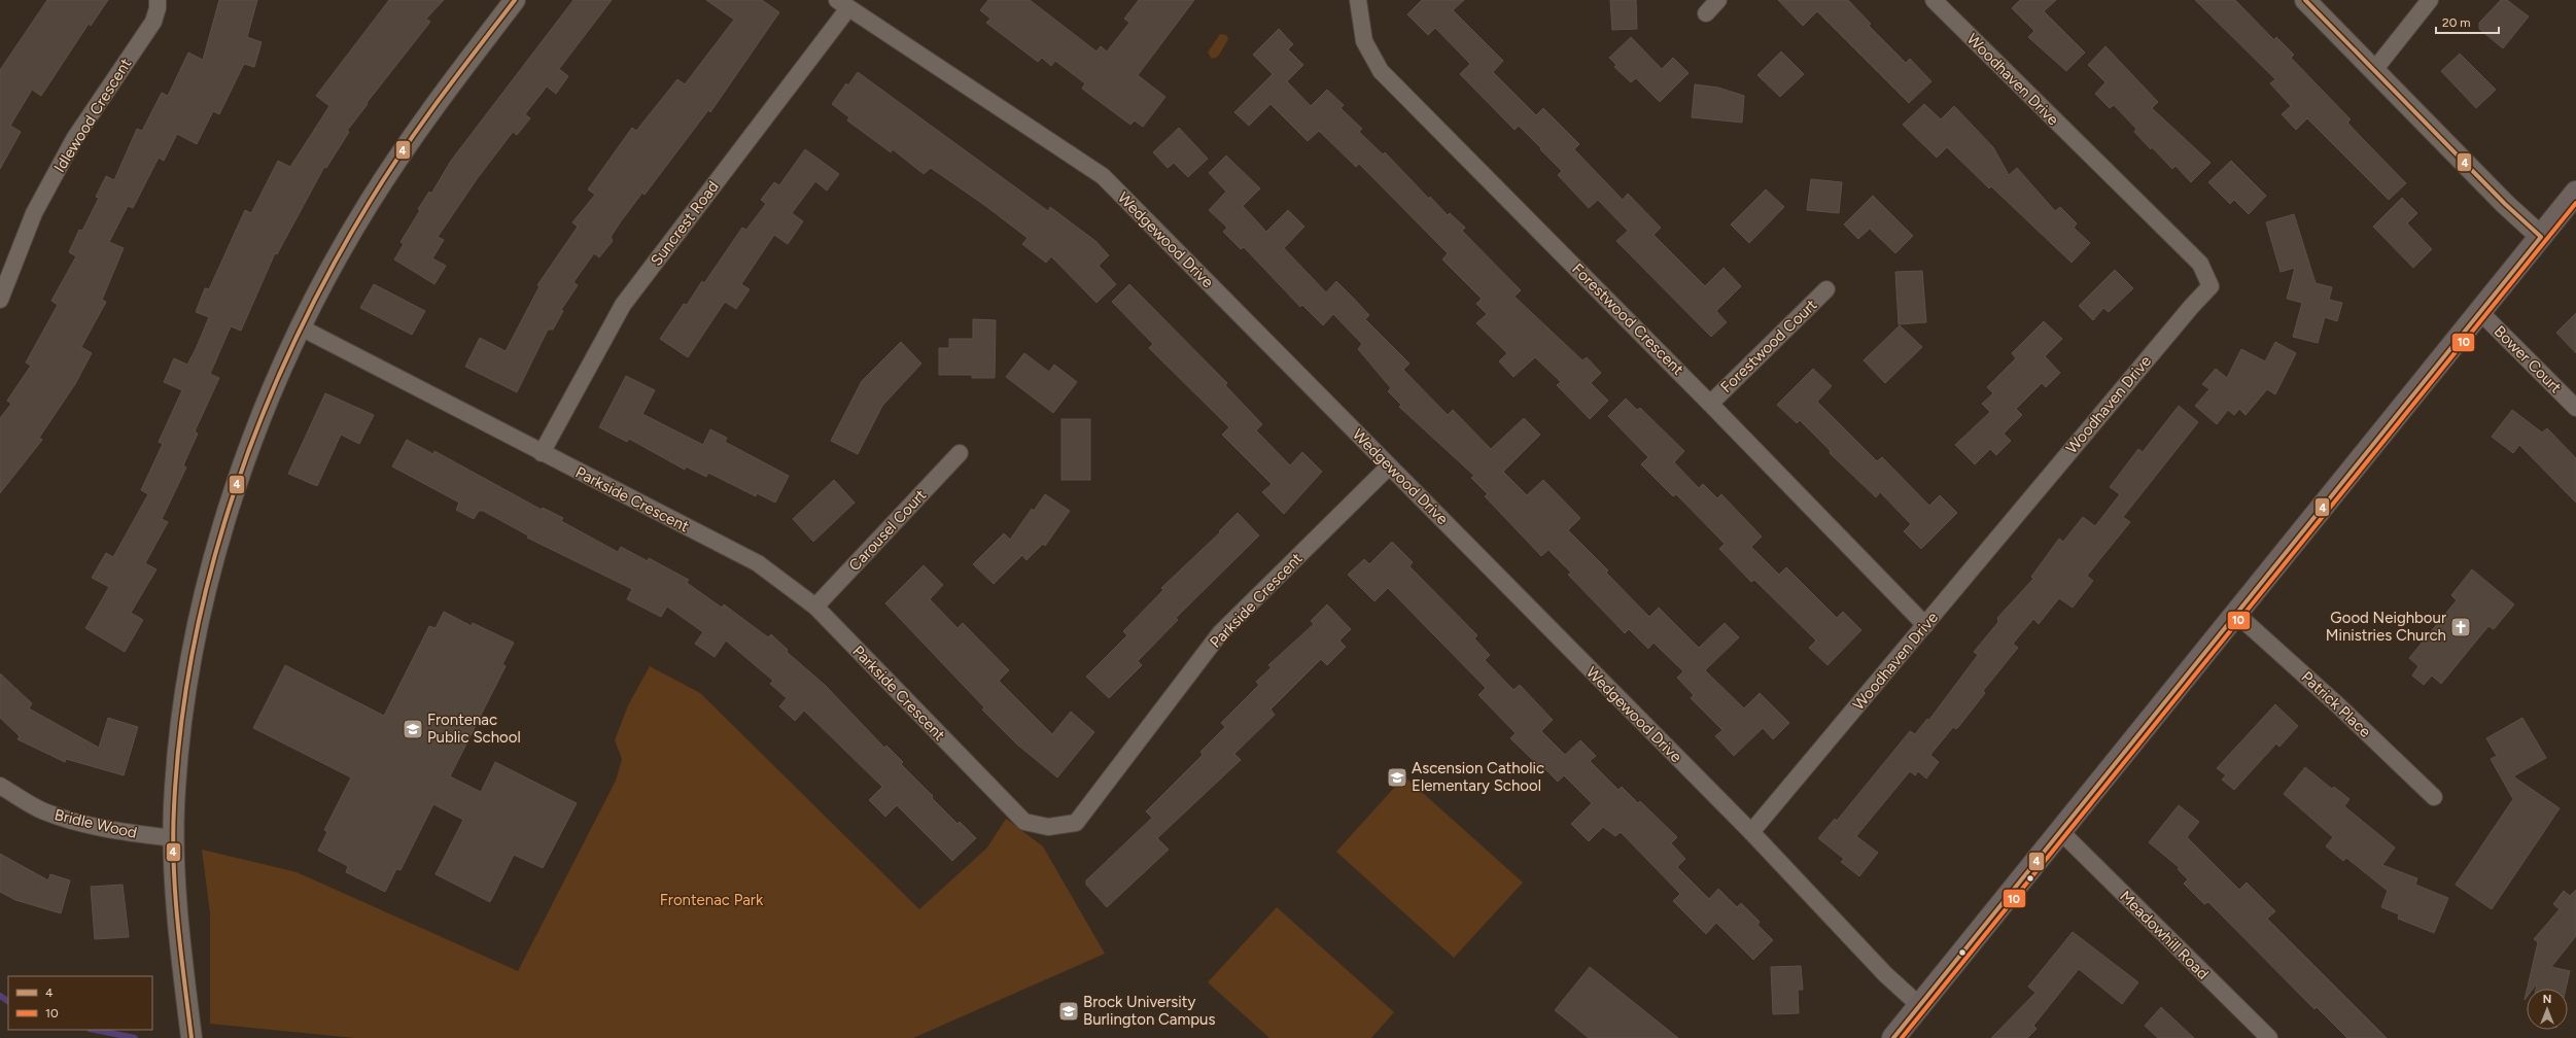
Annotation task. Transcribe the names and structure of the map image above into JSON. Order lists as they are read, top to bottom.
{
  "streets": {
    "street": [
      "Woodhaven Drive",
      "Idlewood Crescent",
      "Suncrest Road",
      "Wedgewood Drive",
      "Forestwood Crescent",
      "Forestwood Court",
      "Bower Court",
      "Parkside Crescent",
      "Carousel Court",
      "Patrick Place",
      "Bridle Wood",
      "Meadowhill Road"
    ]
  },
  "crossings": [
    ["Woodhaven Drive", "Wedgewood Drive"],
    ["Woodhaven Drive", "Forestwood Crescent"],
    ["Suncrest Road", "Wedgewood Drive"],
    ["Suncrest Road", "Parkside Crescent"],
    ["Wedgewood Drive", "Parkside Crescent"],
    ["Forestwood Crescent", "Forestwood Court"],
    ["Parkside Crescent", "Carousel Court"]
  ],
  "parks": ["Frontenac Park"],
  "places": {
    "church": ["Good Neighbour Ministries Church"],
    "school or university": ["Frontenac Public School", "Ascension Catholic Elementary School", "Brock University Burlington Campus"]
  },
  "lines": ["transit line 4", "transit line 10"],
  "legend": ["4", "10"],
  "scale_bar": "20 m",
  "north": "top"
}
